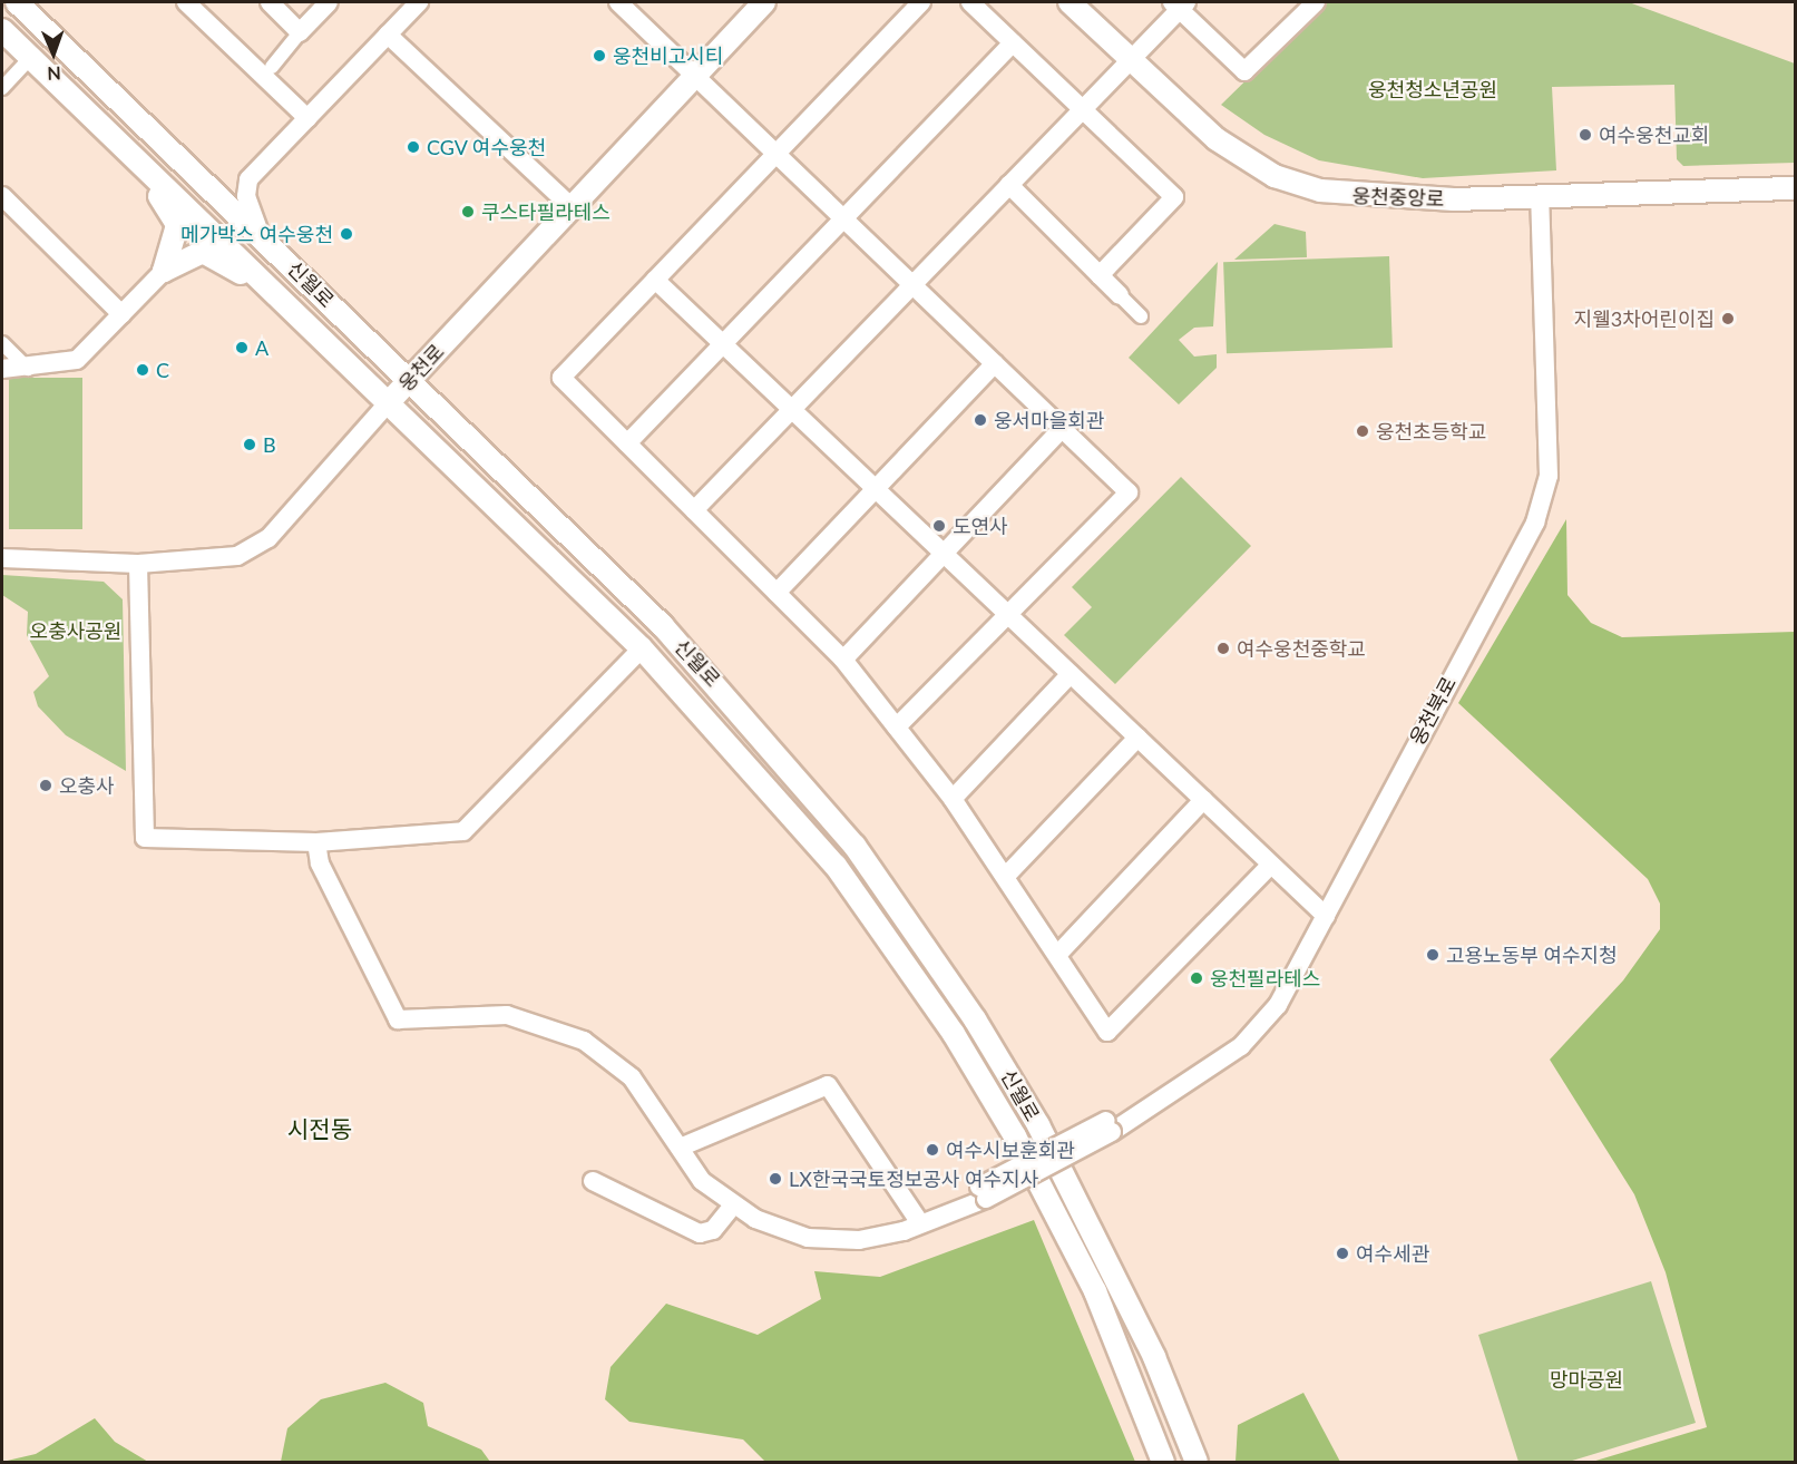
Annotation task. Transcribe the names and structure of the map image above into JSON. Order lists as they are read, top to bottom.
{
  "streets": {
    "street": [
      "웅천중앙로",
      "신월로",
      "웅천로",
      "웅천북로"
    ]
  },
  "crossings": [
    ["웅천중앙로", "웅천북로"],
    ["신월로", "웅천로"]
  ],
  "districts": ["시전동"],
  "parks": ["웅천청소년공원", "오충사공원", "망마공원"],
  "places": [
    "웅천비고시티",
    "여수웅천교회",
    "CGV 여수웅천",
    "쿠스타필라테스",
    "메가박스 여수웅천",
    "지웰3차어린이집",
    "A",
    "C",
    "웅서마을회관",
    "웅천초등학교",
    "B",
    "도연사",
    "여수웅천중학교",
    "오충사",
    "고용노동부 여수지청",
    "웅천필라테스",
    "여수시보훈회관",
    "LX한국국토정보공사 여수지사",
    "여수세관"
  ],
  "north": "bottom"
}
